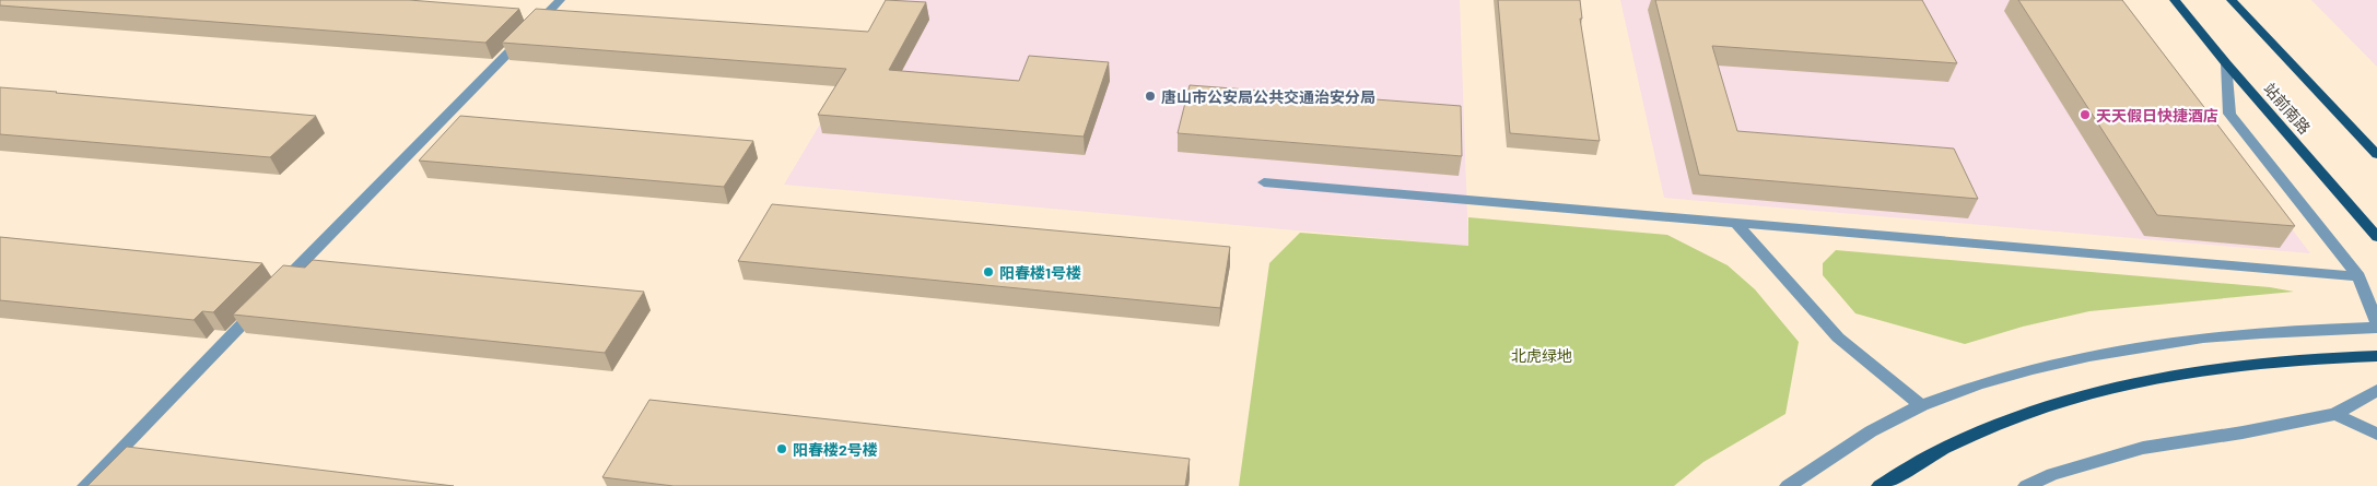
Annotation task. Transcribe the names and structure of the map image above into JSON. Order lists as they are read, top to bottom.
{
  "streets": {
    "main road": ["站前南路"]
  },
  "parks": ["北虎绿地"],
  "places": [
    "唐山市公安局公共交通治安分局",
    "天天假日快捷酒店",
    "阳春楼1号楼",
    "阳春楼2号楼"
  ]
}
